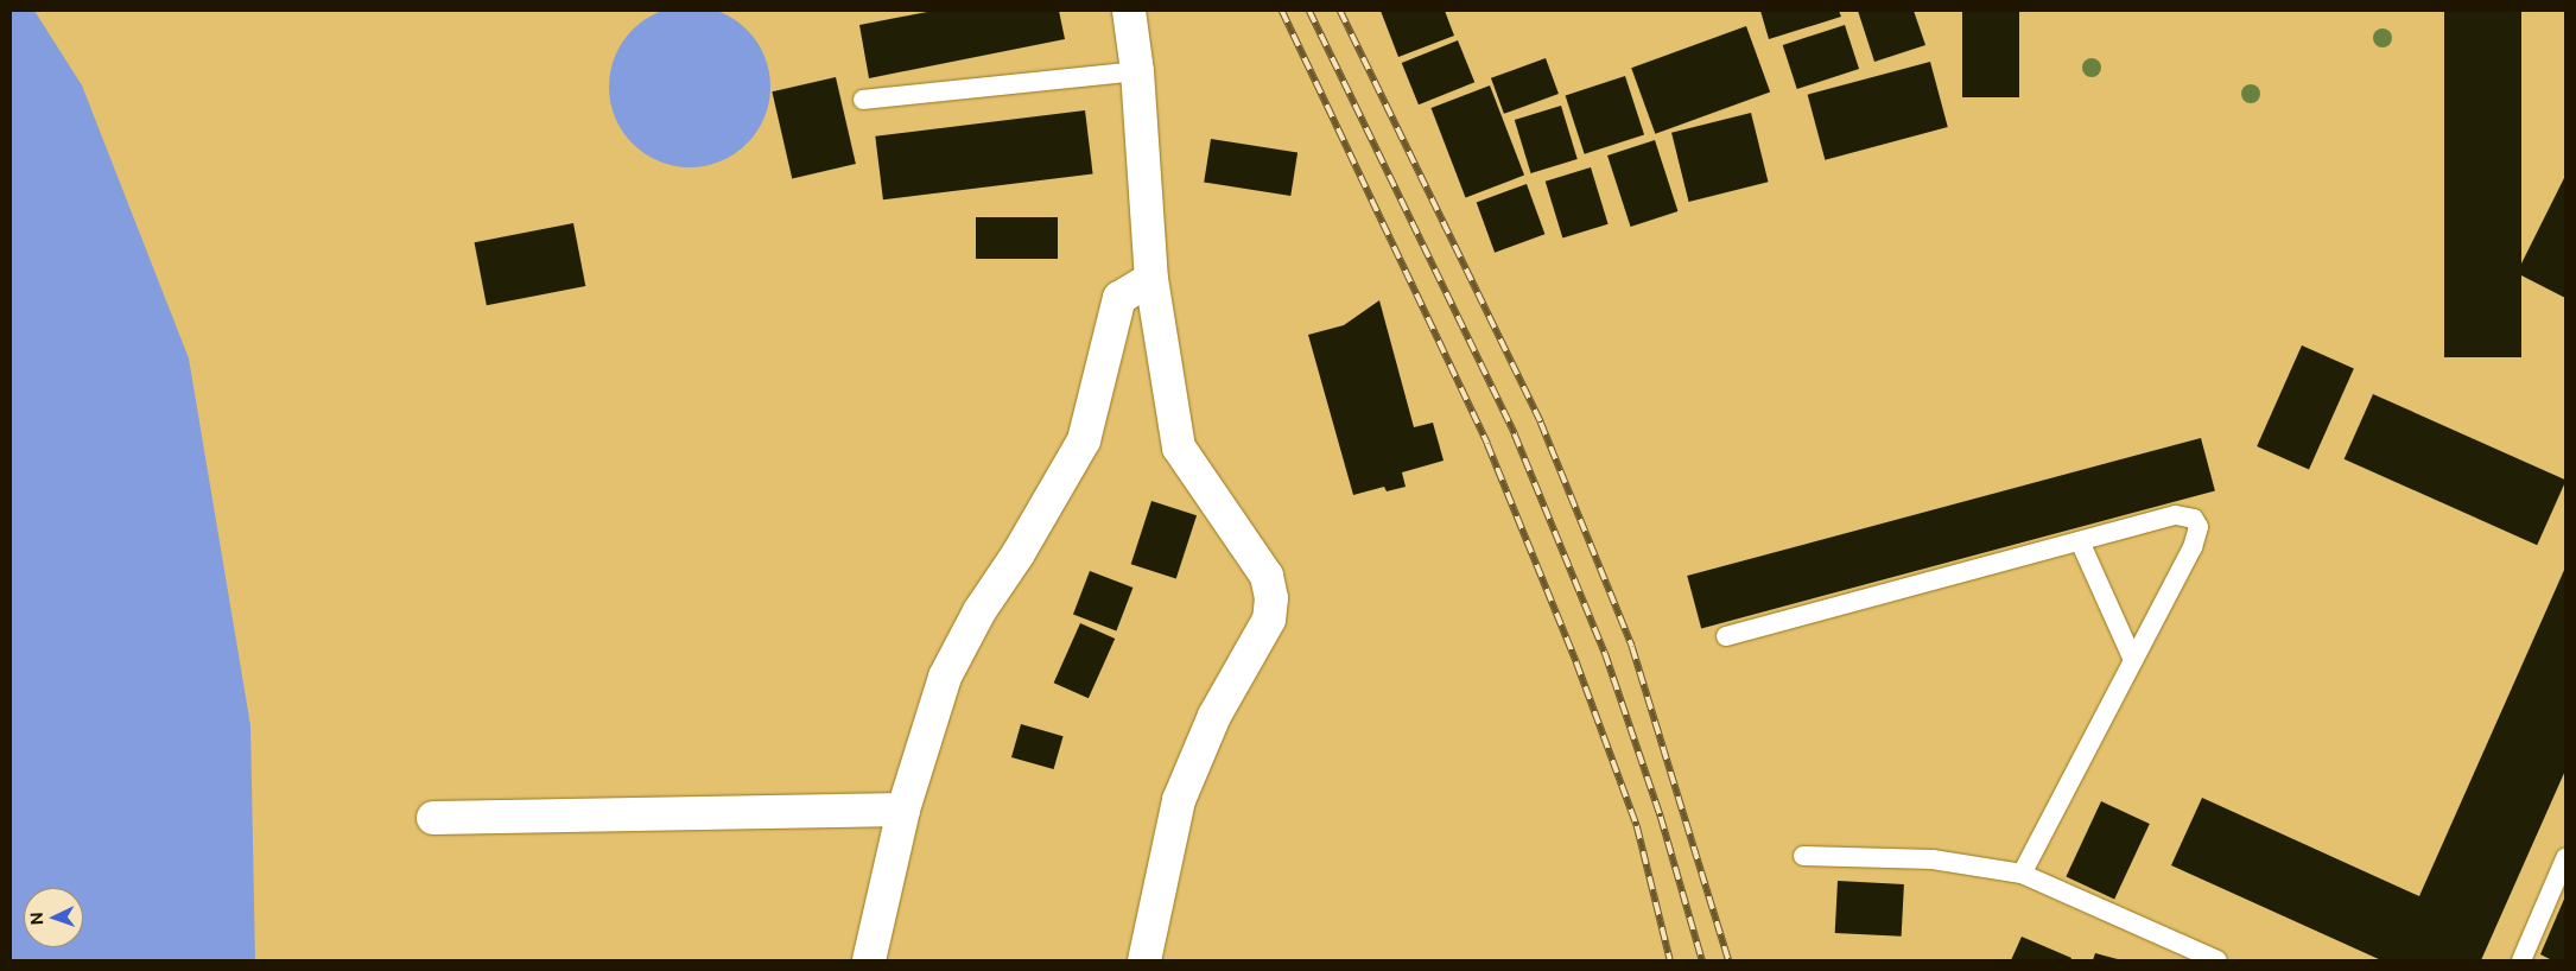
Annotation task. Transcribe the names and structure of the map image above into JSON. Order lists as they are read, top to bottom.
{
  "north": "left"
}
